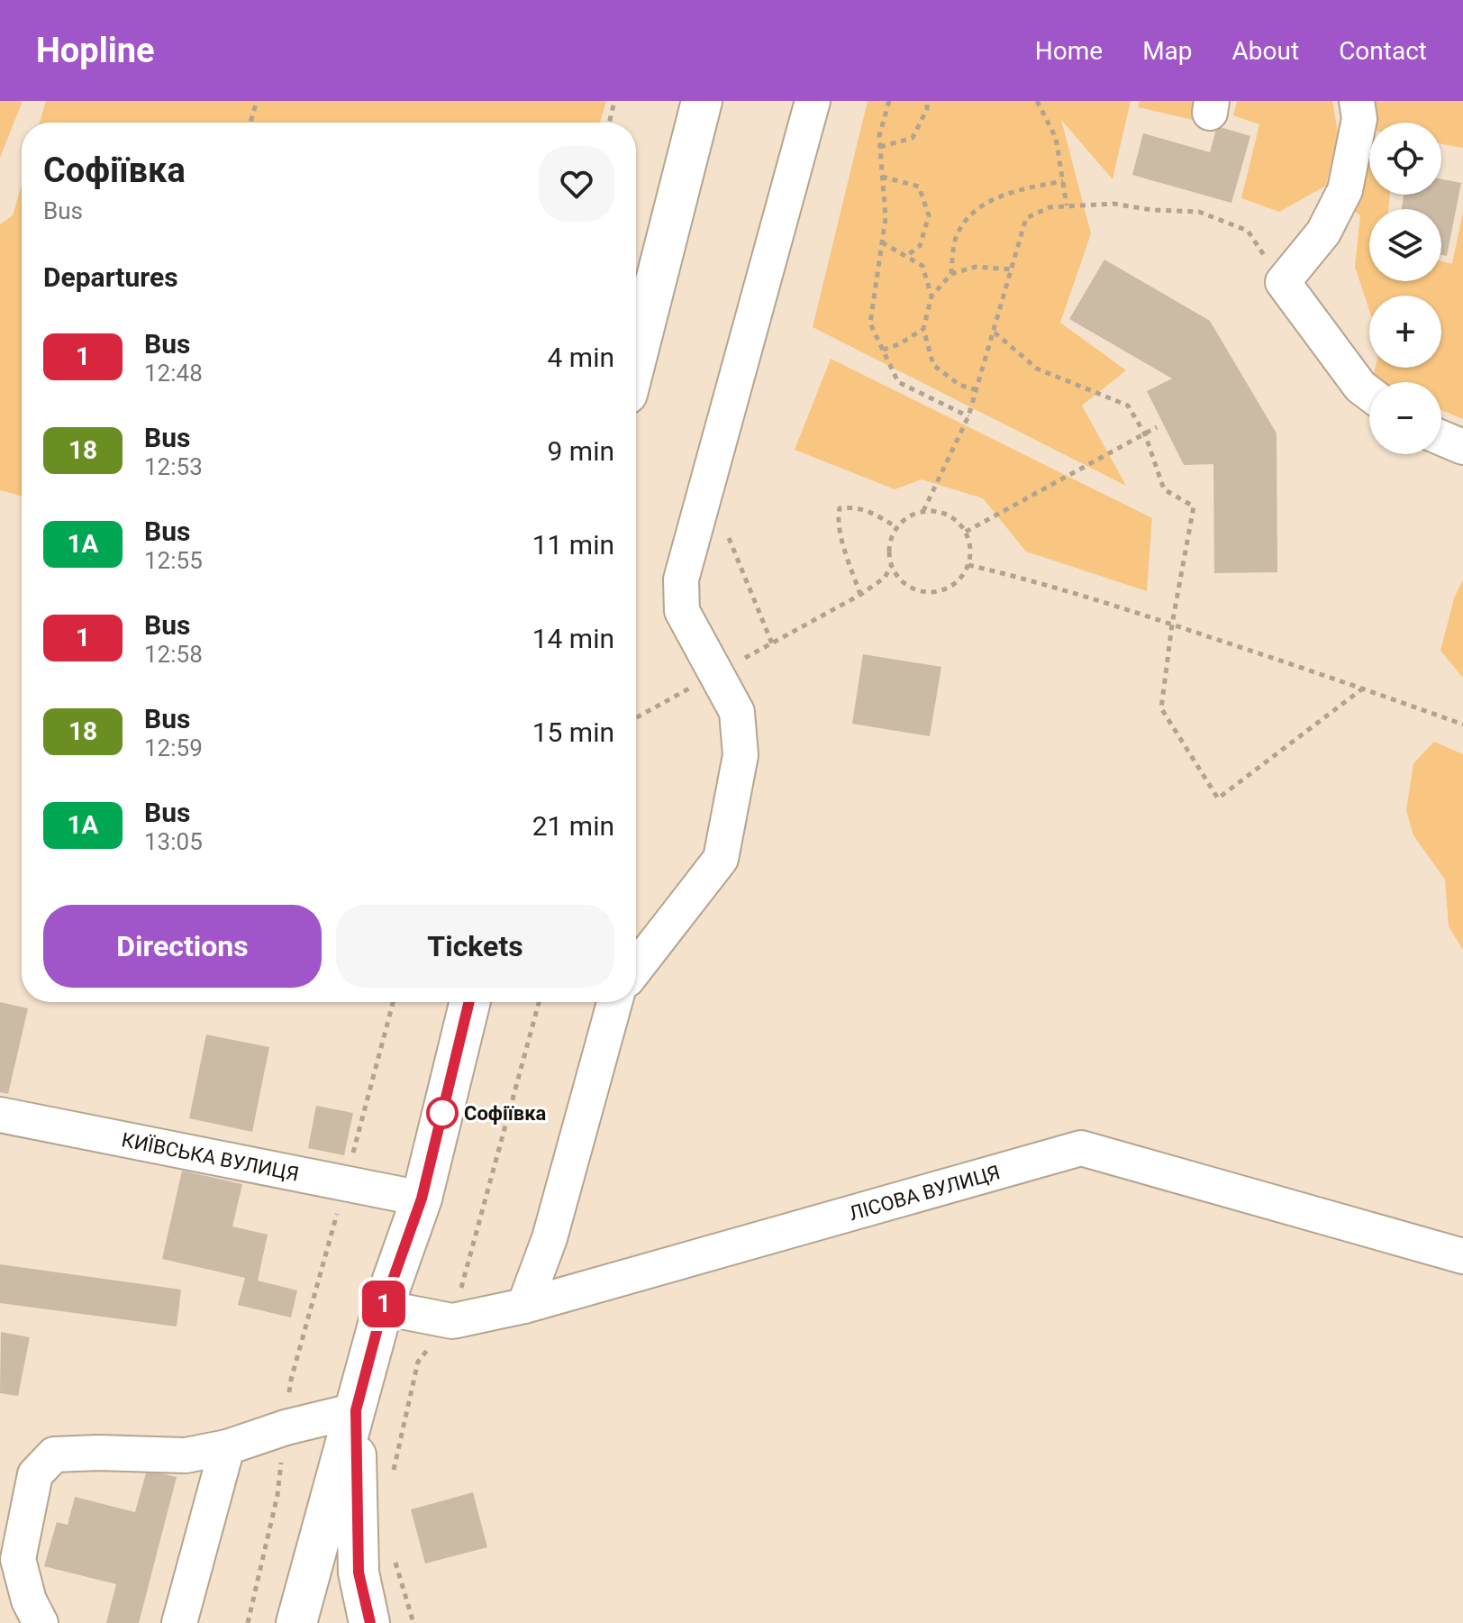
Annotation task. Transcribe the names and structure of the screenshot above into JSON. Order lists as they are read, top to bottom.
{
  "streets": {
    "street": ["КИЇВСЬКА ВУЛИЦЯ", "ЛІСОВА ВУЛИЦЯ"]
  },
  "places": ["Софіївка"],
  "lines": ["bus line 1"],
  "page": {
    "header": "Hopline",
    "nav": [
      "Home",
      "Map",
      "About",
      "Contact"
    ],
    "on_map": "1",
    "map_buttons": ["+", "−"],
    "heading": [
      ["Софіївка", "Bus"],
      "Departures"
    ],
    "list": [
      {
        "mark": "1",
        "name": "Bus",
        "note": "12:48",
        "value": "4 min"
      },
      {
        "mark": "18",
        "name": "Bus",
        "note": "12:53",
        "value": "9 min"
      },
      {
        "mark": "1А",
        "name": "Bus",
        "note": "12:55",
        "value": "11 min"
      },
      {
        "mark": "1",
        "name": "Bus",
        "note": "12:58",
        "value": "14 min"
      },
      {
        "mark": "18",
        "name": "Bus",
        "note": "12:59",
        "value": "15 min"
      },
      {
        "mark": "1А",
        "name": "Bus",
        "note": "13:05",
        "value": "21 min"
      }
    ],
    "buttons": ["Directions", "Tickets"]
  }
}
